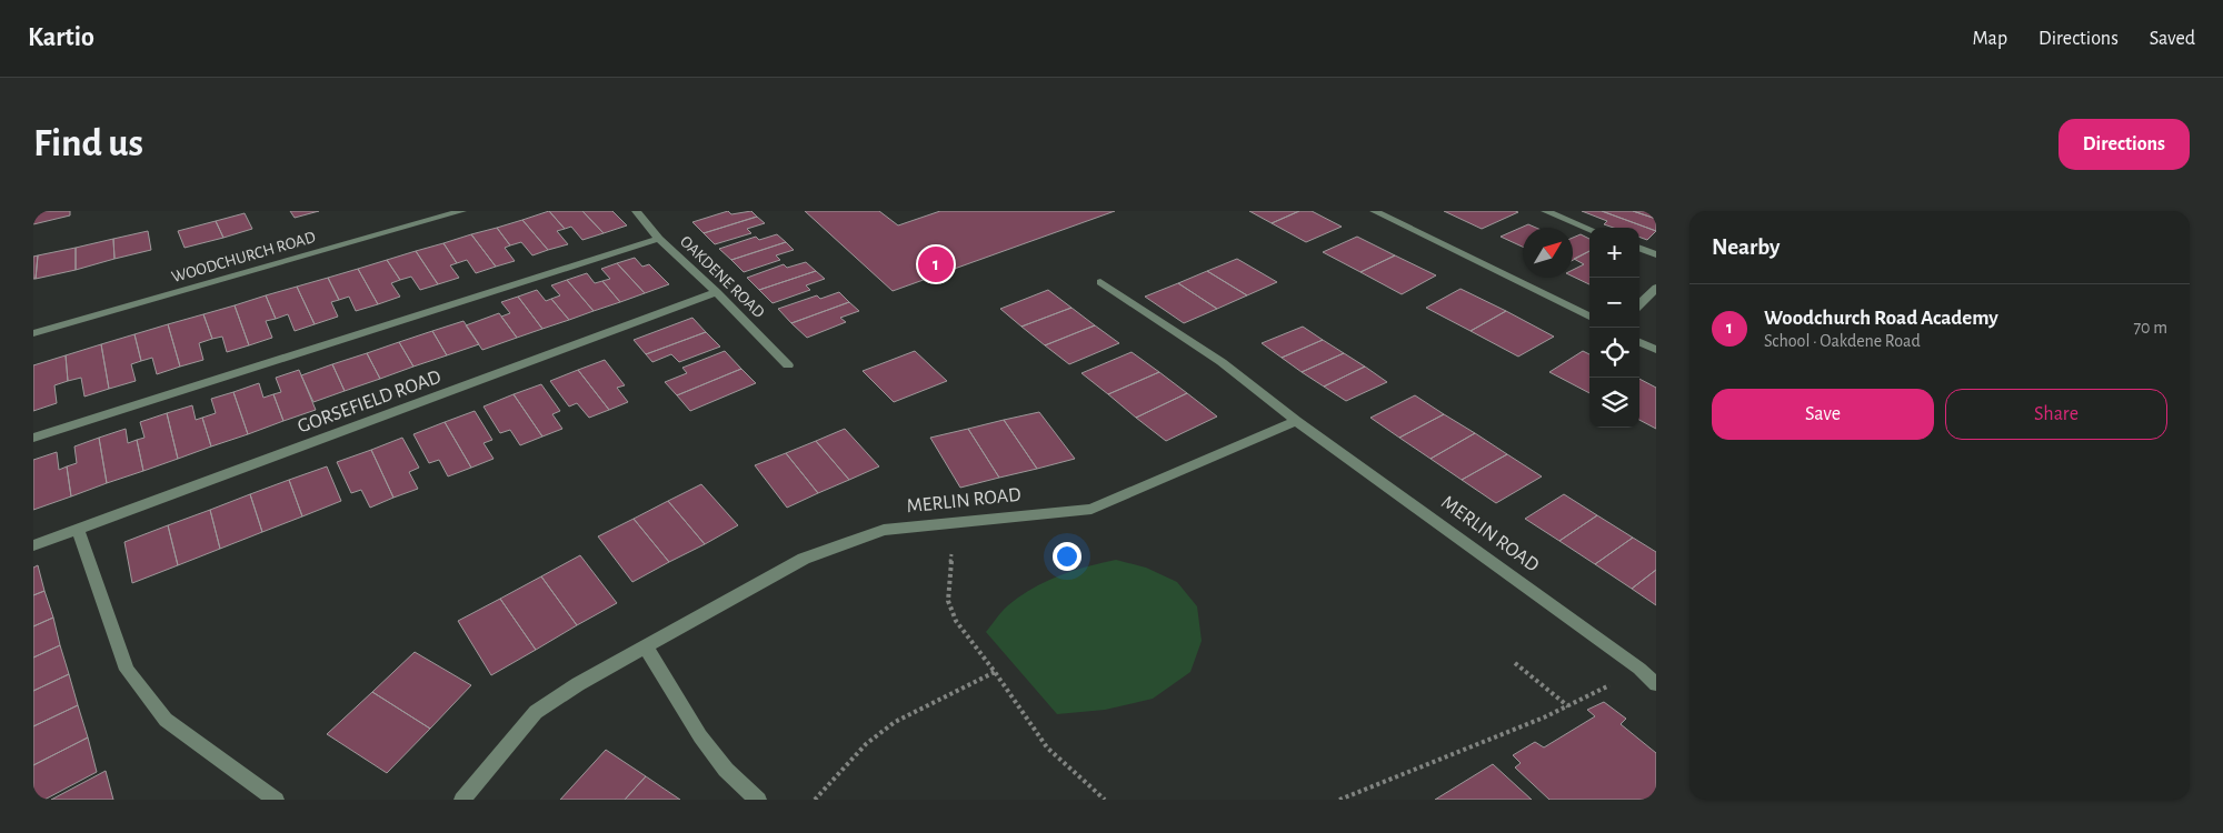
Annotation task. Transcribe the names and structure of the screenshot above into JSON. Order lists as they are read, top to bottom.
{
  "streets": {
    "street": [
      "WOODCHURCH ROAD",
      "OAKDENE ROAD",
      "GORSEFIELD ROAD",
      "MERLIN ROAD"
    ]
  },
  "crossings": [
    ["OAKDENE ROAD", "GORSEFIELD ROAD"]
  ],
  "north": "top right",
  "page": {
    "header": "Kartio",
    "nav": ["Map", "Directions", "Saved"],
    "buttons": [
      "Directions",
      ["Save", "Share"]
    ],
    "title": "Find us",
    "heading": "Nearby",
    "map_buttons": ["+", "−"],
    "pins": "1",
    "list": [
      {
        "mark": "1",
        "name": "Woodchurch Road Academy",
        "note": "School · Oakdene Road",
        "value": "70 m"
      }
    ]
  }
}
